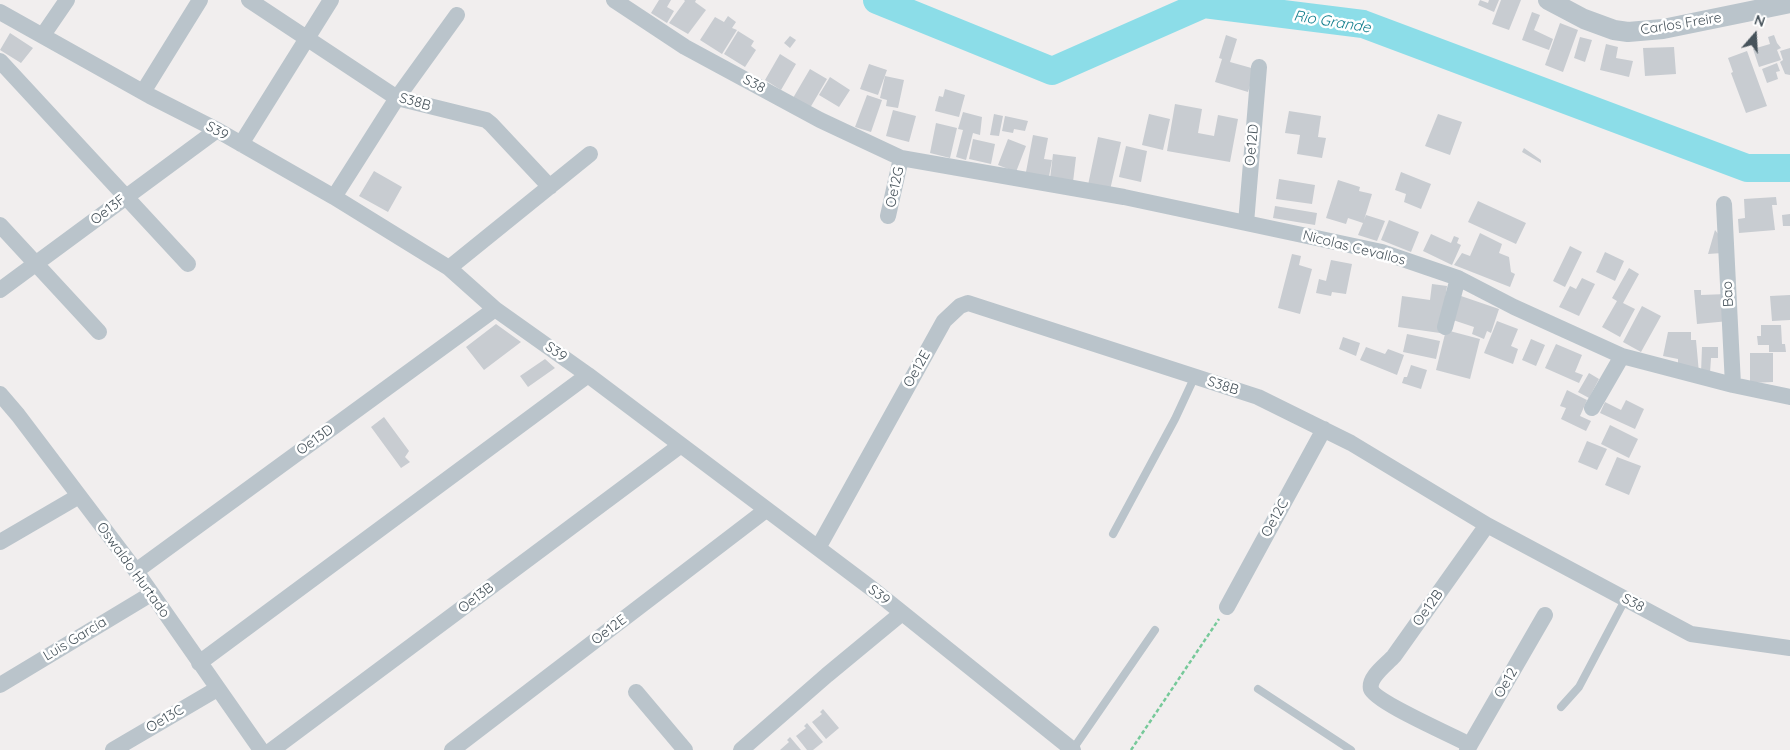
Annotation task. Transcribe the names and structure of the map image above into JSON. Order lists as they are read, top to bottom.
{
  "streets": {
    "street": [
      "Carlos Freire",
      "S38",
      "S38B",
      "S39",
      "Oe12D",
      "Oe12G",
      "Oe13F",
      "Nicolas Cevallos",
      "Bao",
      "Oe12E",
      "Oe13D",
      "Oe12C",
      "Oswaldo Hurtado",
      "Oe13B",
      "Oe12B",
      "Luis García",
      "Oe12",
      "Oe13C"
    ]
  },
  "crossings": [
    ["S38", "S38B"],
    ["S38", "Oe12G"],
    ["S38", "Nicolas Cevallos"],
    ["S38", "Oe12B"],
    ["S38B", "Oe12E"],
    ["S38B", "Oe12C"],
    ["S38B", "Oe12B"],
    ["S39", "Oe13F"],
    ["S39", "Oe12E"],
    ["S39", "Oe13D"],
    ["S39", "Oe13B"],
    ["Oe12D", "Nicolas Cevallos"],
    ["Oe12G", "Nicolas Cevallos"],
    ["Nicolas Cevallos", "Bao"],
    ["Oe13D", "Oswaldo Hurtado"],
    ["Oswaldo Hurtado", "Luis García"],
    ["Oswaldo Hurtado", "Oe13C"],
    ["Oe12B", "Oe12"]
  ],
  "water": ["Rio Grande"],
  "north": "top"
}
